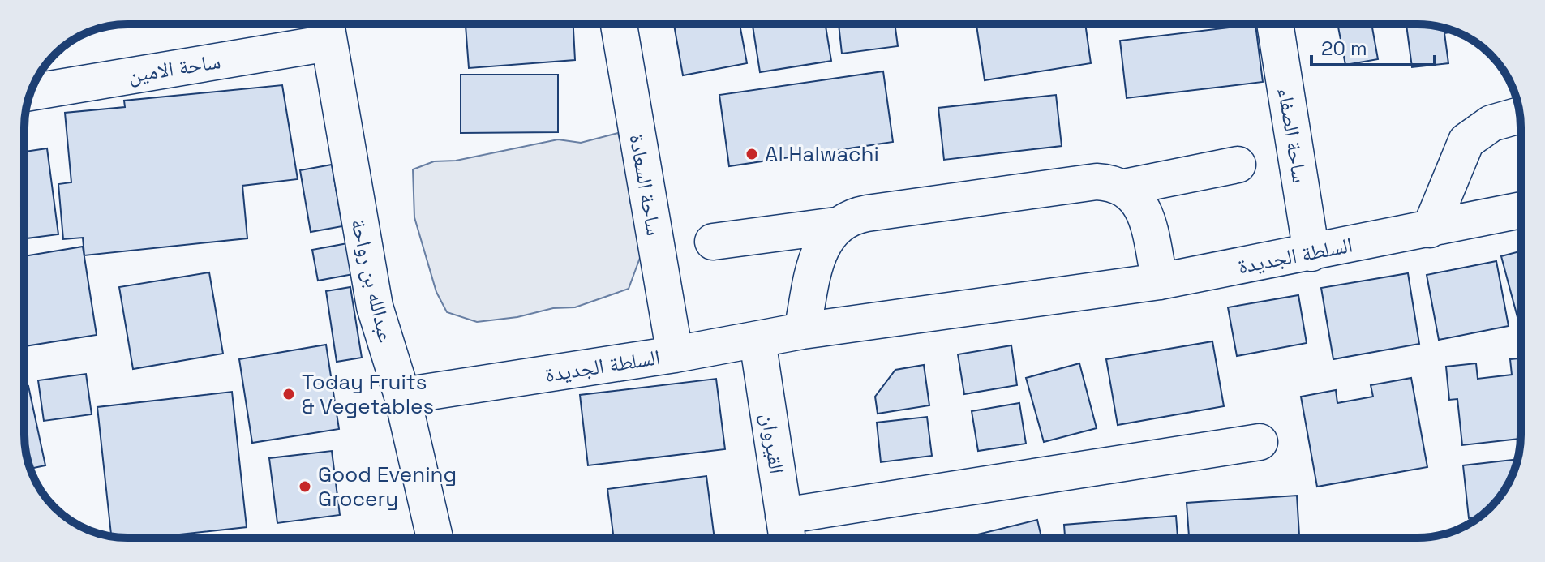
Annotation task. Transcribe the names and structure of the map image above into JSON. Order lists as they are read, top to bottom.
{
  "streets": {
    "street": [
      "ساحة الامين",
      "ساحة الصفاء",
      "ساحة السعادة",
      "السلطة الجديدة",
      "عبدالله بن رواحة",
      "القيروان"
    ]
  },
  "crossings": [
    ["ساحة الامين", "عبدالله بن رواحة"],
    ["ساحة الصفاء", "السلطة الجديدة"],
    ["ساحة السعادة", "السلطة الجديدة"],
    ["السلطة الجديدة", "عبدالله بن رواحة"],
    ["السلطة الجديدة", "القيروان"]
  ],
  "places": ["Al Halwachi", "Today Fruits & Vegetables", "Good Evening Grocery"],
  "scale_bar": "20 m"
}
